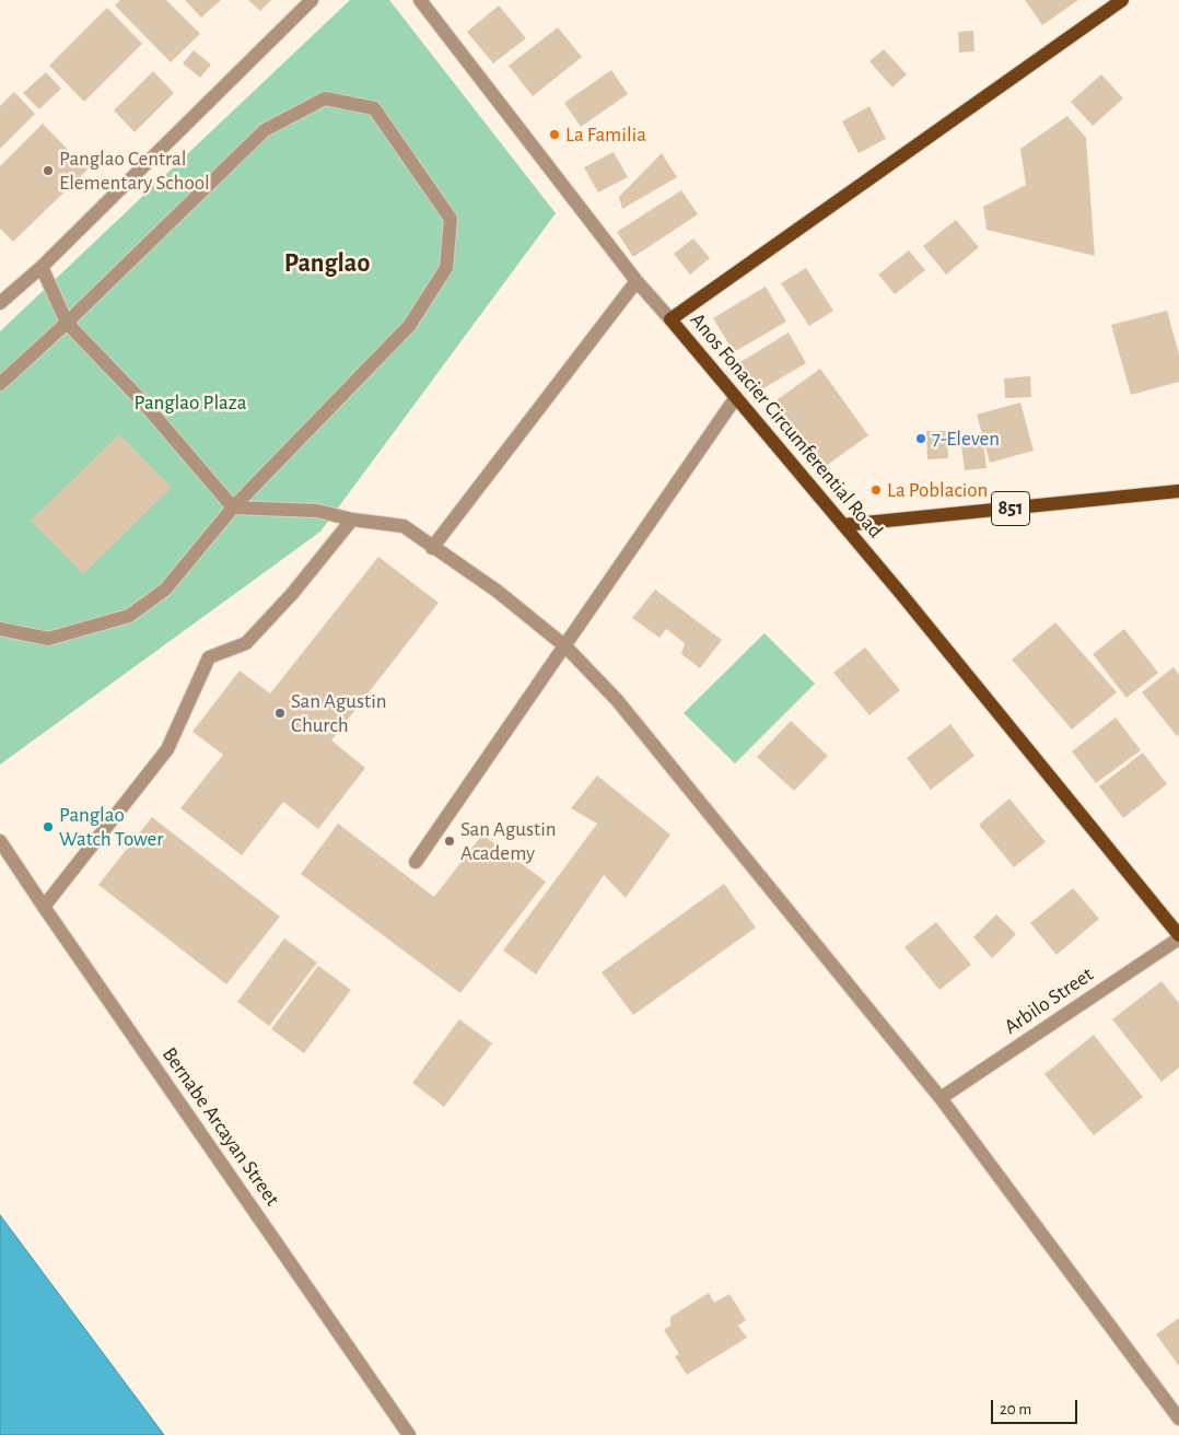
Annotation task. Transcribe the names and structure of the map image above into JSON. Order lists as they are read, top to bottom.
{
  "streets": {
    "main road": ["Anos Fonacier Circumferential Road", "851"],
    "street": ["Arbilo Street", "Bernabe Arcayan Street"]
  },
  "crossings": [
    ["Anos Fonacier Circumferential Road", "851"],
    ["Anos Fonacier Circumferential Road", "Arbilo Street"]
  ],
  "districts": ["Panglao"],
  "parks": ["Panglao Plaza"],
  "places": [
    "La Familia",
    "Panglao Central Elementary School",
    "7-Eleven",
    "La Poblacion",
    "San Agustin Church",
    "Panglao Watch Tower",
    "San Agustin Academy"
  ],
  "scale_bar": "20 m"
}
